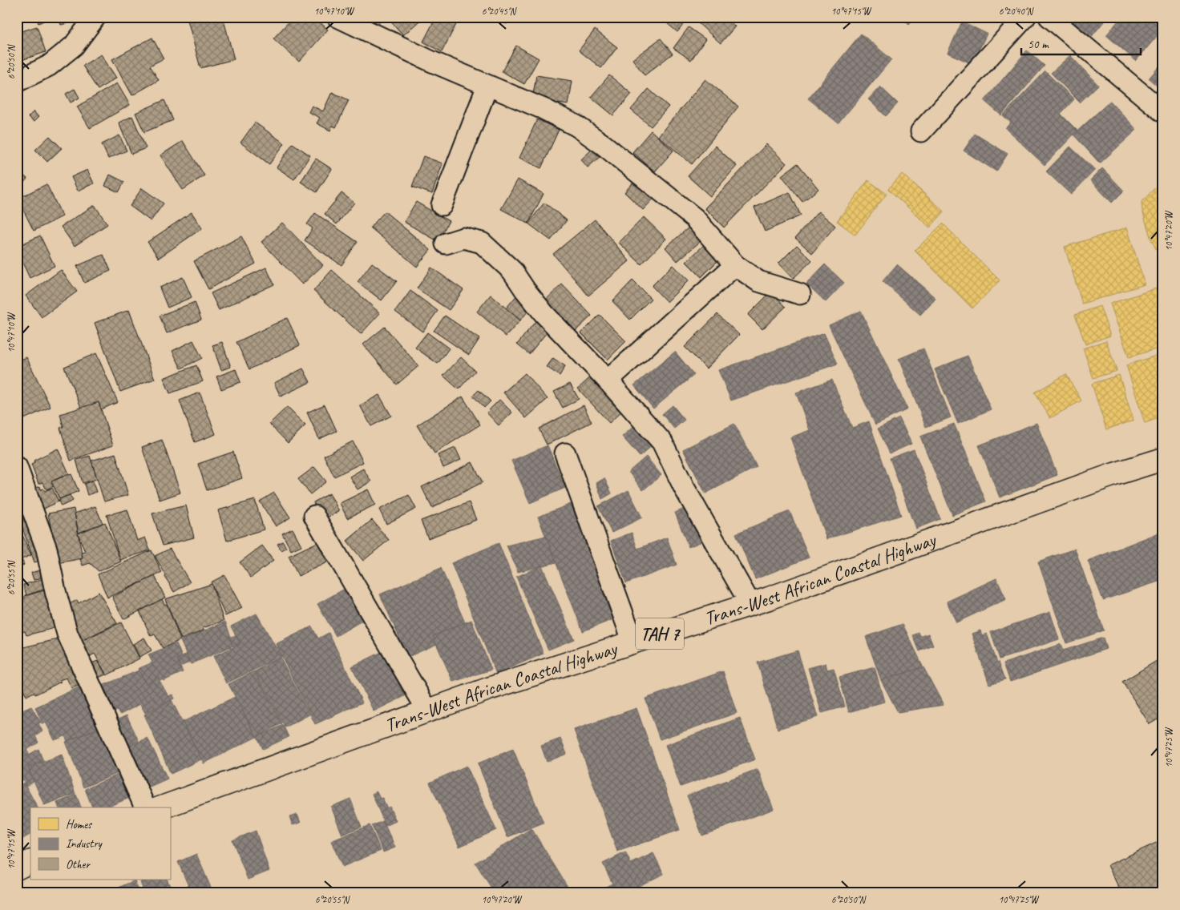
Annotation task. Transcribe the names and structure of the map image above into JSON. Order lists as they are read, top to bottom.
{
  "streets": {
    "highway": ["Trans-West African Coastal Highway", "TAH 7"]
  },
  "legend": ["Homes", "Industry", "Other"],
  "scale_bar": "50 m",
  "coordinates": [
    "10°47'10\"W",
    "6°20'45\"N",
    "10°47'15\"W",
    "6°20'40\"N",
    "6°20'50\"N",
    "10°47'20\"W",
    "6°20'55\"N",
    "10°47'25\"W"
  ]
}
